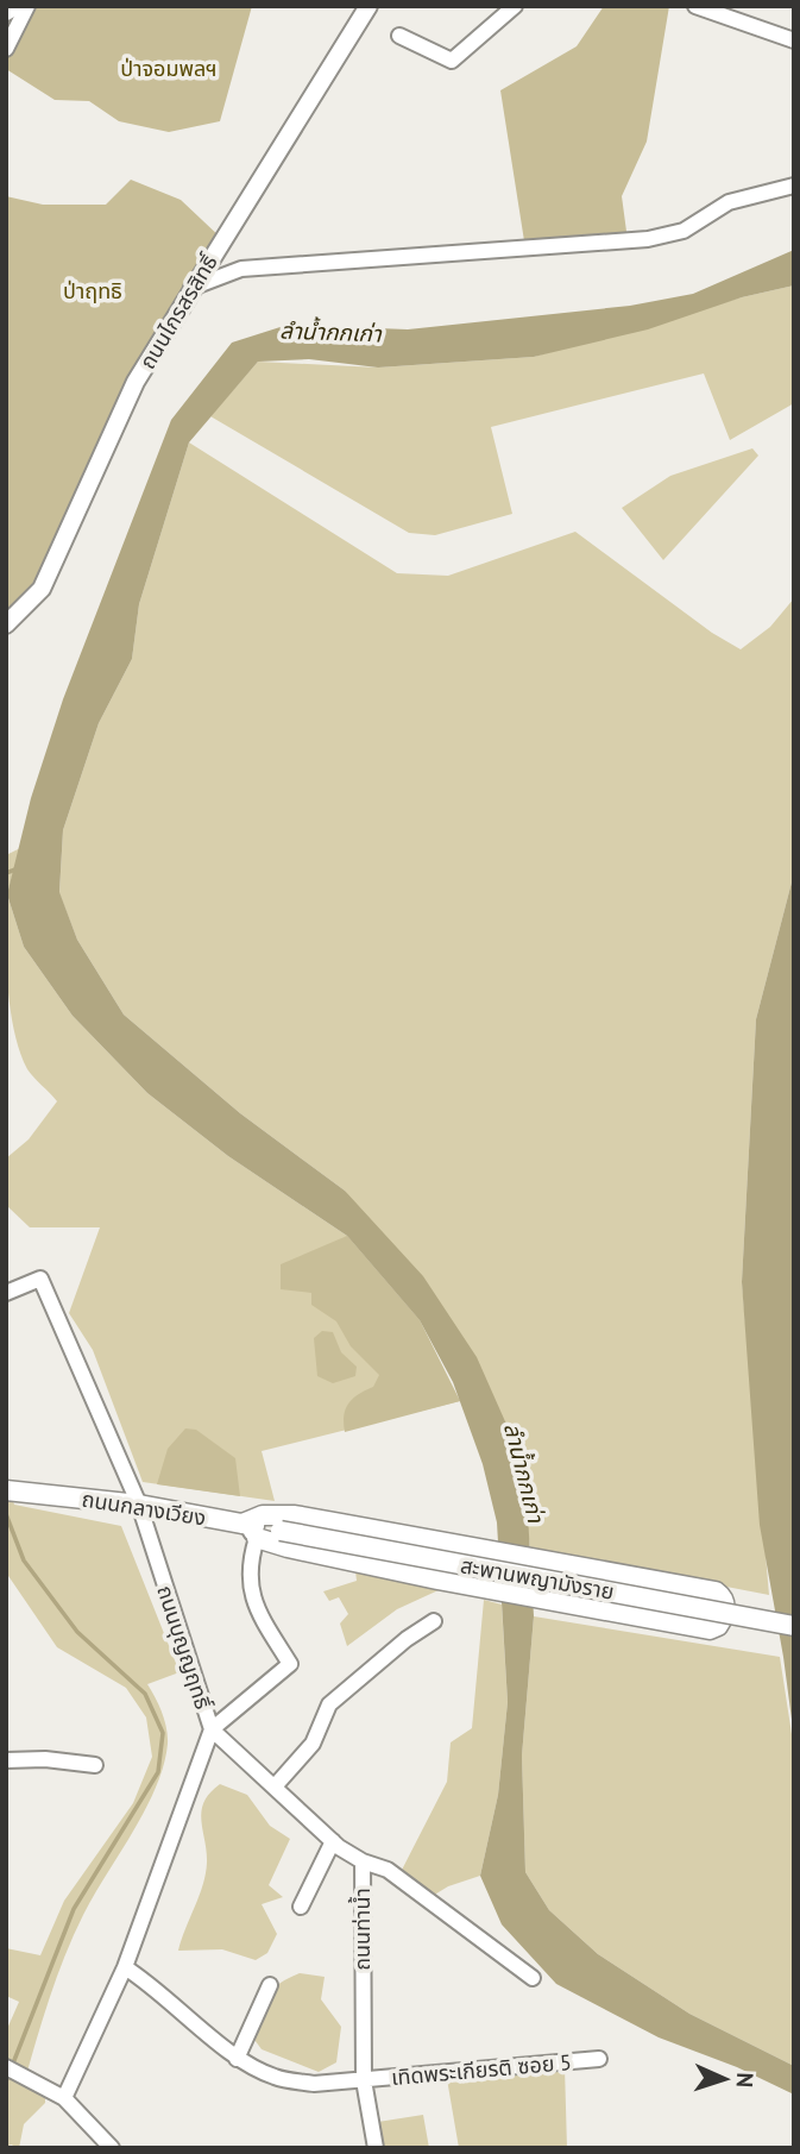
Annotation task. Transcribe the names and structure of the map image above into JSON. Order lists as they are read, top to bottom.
{
  "streets": {
    "main road": ["ถนนกลางเวียง", "สะพานพญามังราย"],
    "street": [
      "ถนนไกรสรสิทธิ์",
      "ถนนบุญญฤทธิ์",
      "ถนนท่าน้ำ",
      "เทิดพระเกียรติ ซอย 5"
    ]
  },
  "crossings": [
    ["ถนนกลางเวียง", "สะพานพญามังราย"],
    ["ถนนกลางเวียง", "ถนนบุญญฤทธิ์"],
    ["ถนนบุญญฤทธิ์", "ถนนท่าน้ำ"],
    ["ถนนบุญญฤทธิ์", "เทิดพระเกียรติ ซอย 5"],
    ["ถนนท่าน้ำ", "เทิดพระเกียรติ ซอย 5"]
  ],
  "water": ["ลำน้ำกกเก่า"],
  "parks": ["ป่าจอมพลฯ", "ป่าฤทธิ"],
  "north": "right"
}
